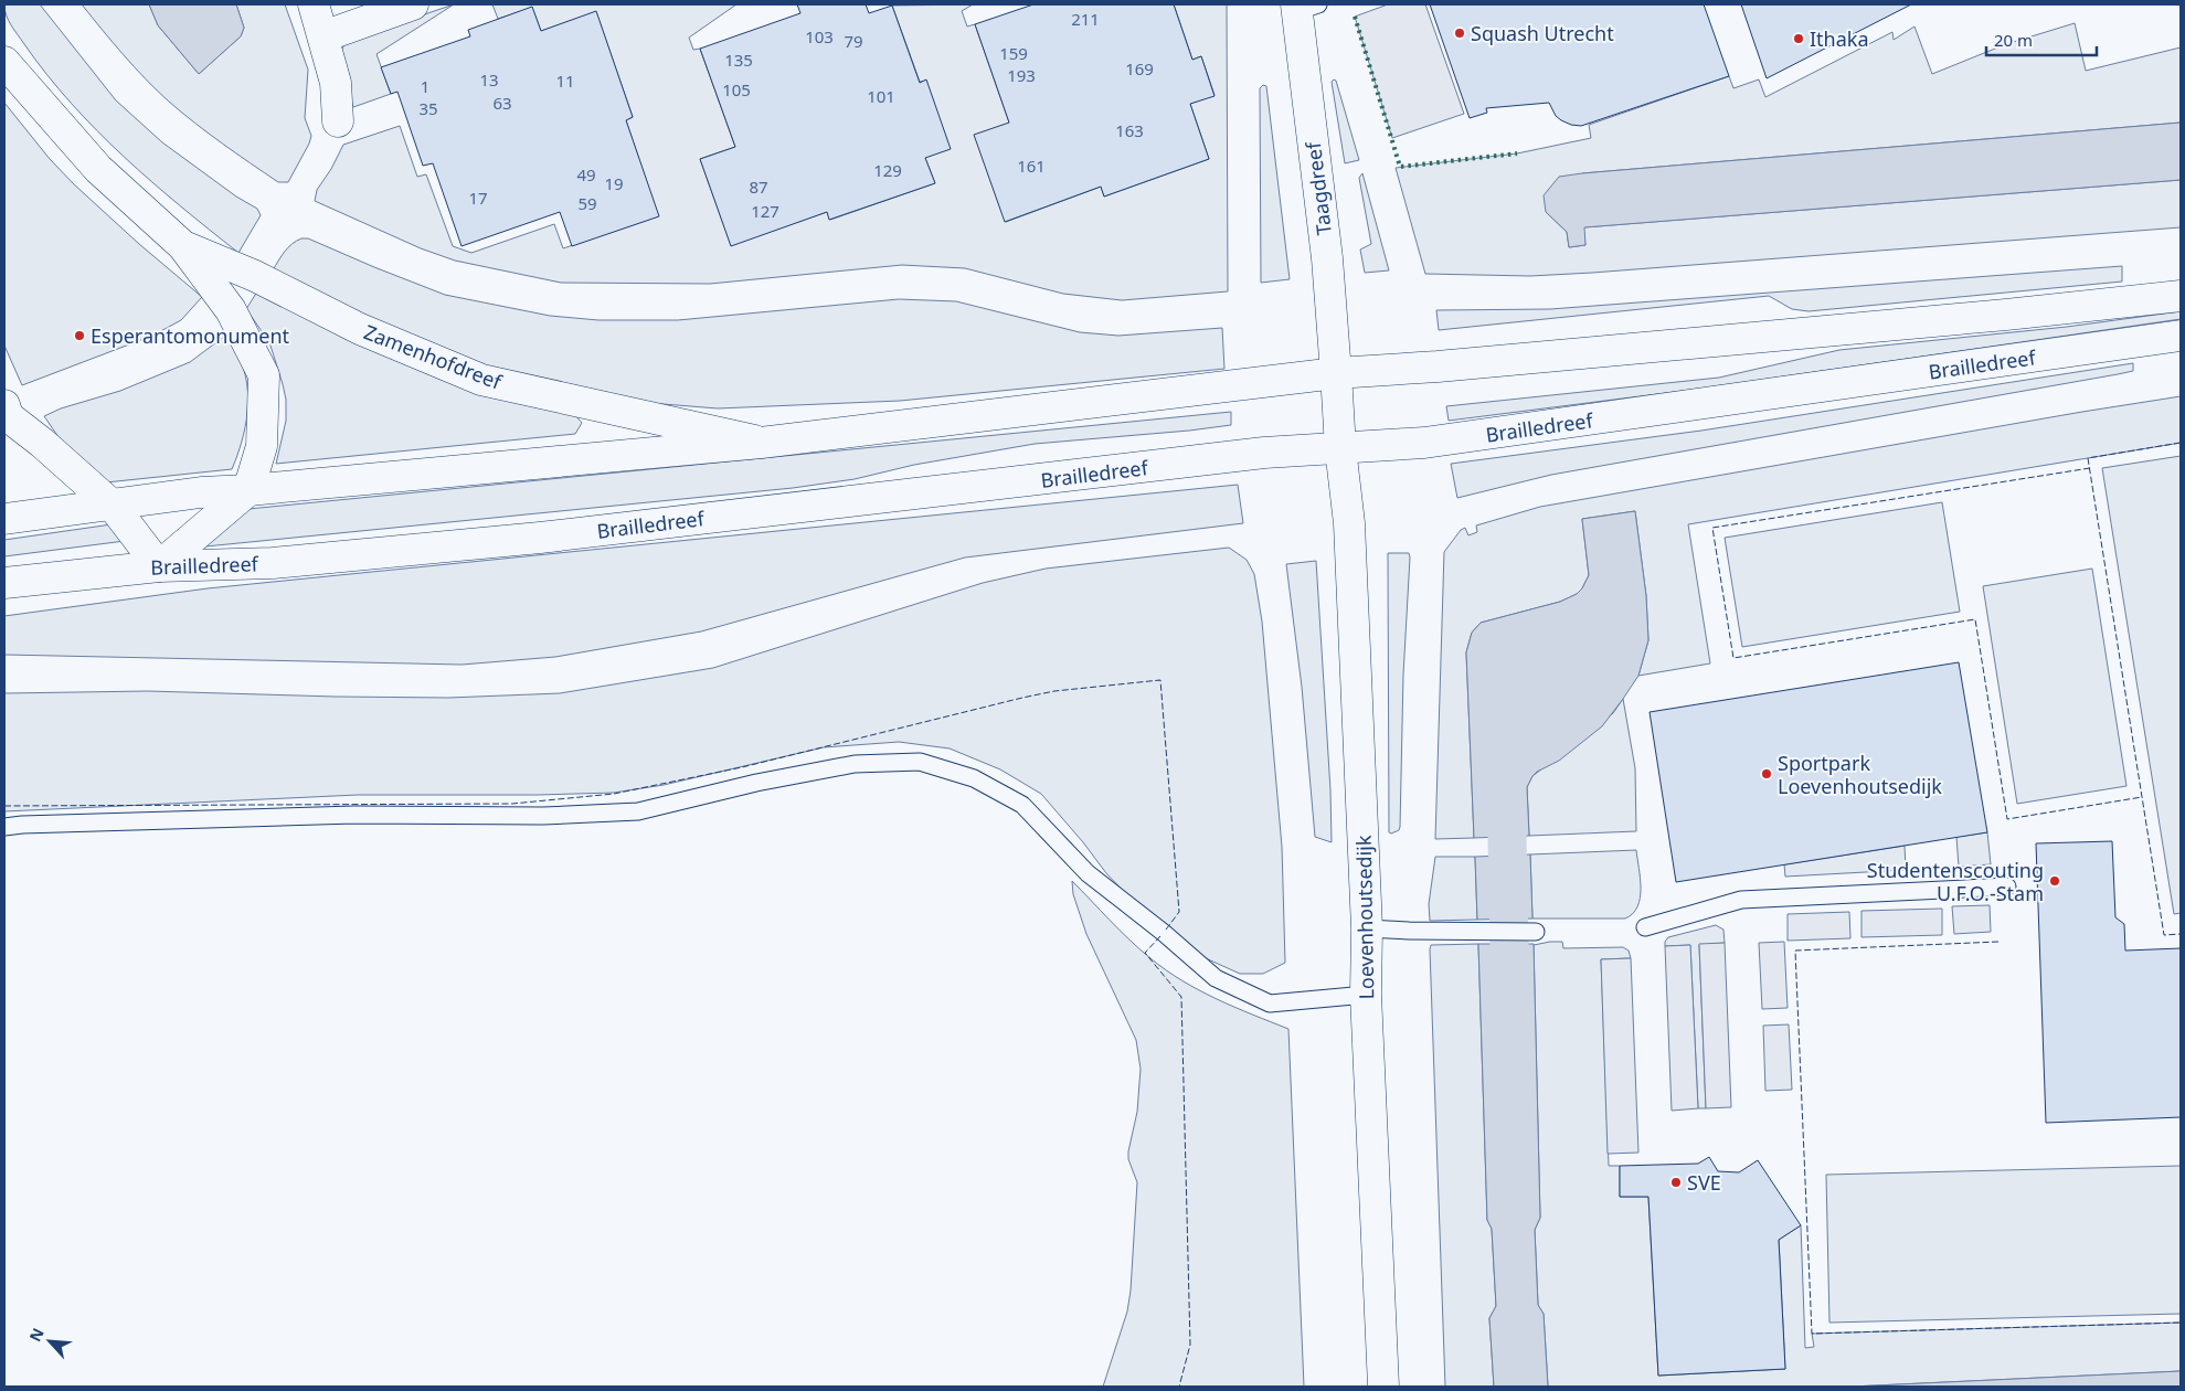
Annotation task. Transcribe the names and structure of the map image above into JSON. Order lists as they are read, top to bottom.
{
  "streets": {
    "main road": [
      "Taagdreef",
      "Zamenhofdreef",
      "Brailledreef",
      "Loevenhoutsedijk"
    ]
  },
  "crossings": [
    ["Taagdreef", "Brailledreef"],
    ["Taagdreef", "Loevenhoutsedijk"],
    ["Brailledreef", "Loevenhoutsedijk"]
  ],
  "places": [
    "Squash Utrecht",
    "Ithaka",
    "Esperantomonument",
    "Sportpark Loevenhoutsedijk",
    "Studentenscouting U.F.O.-Stam",
    "SVE"
  ],
  "house_numbers": [
    "211",
    "103",
    "79",
    "159",
    "135",
    "169",
    "193",
    "13",
    "11",
    "1",
    "105",
    "101",
    "63",
    "35",
    "163",
    "161",
    "129",
    "49",
    "19",
    "87",
    "17",
    "59",
    "127"
  ],
  "scale_bar": "20 m",
  "north": "top left"
}
